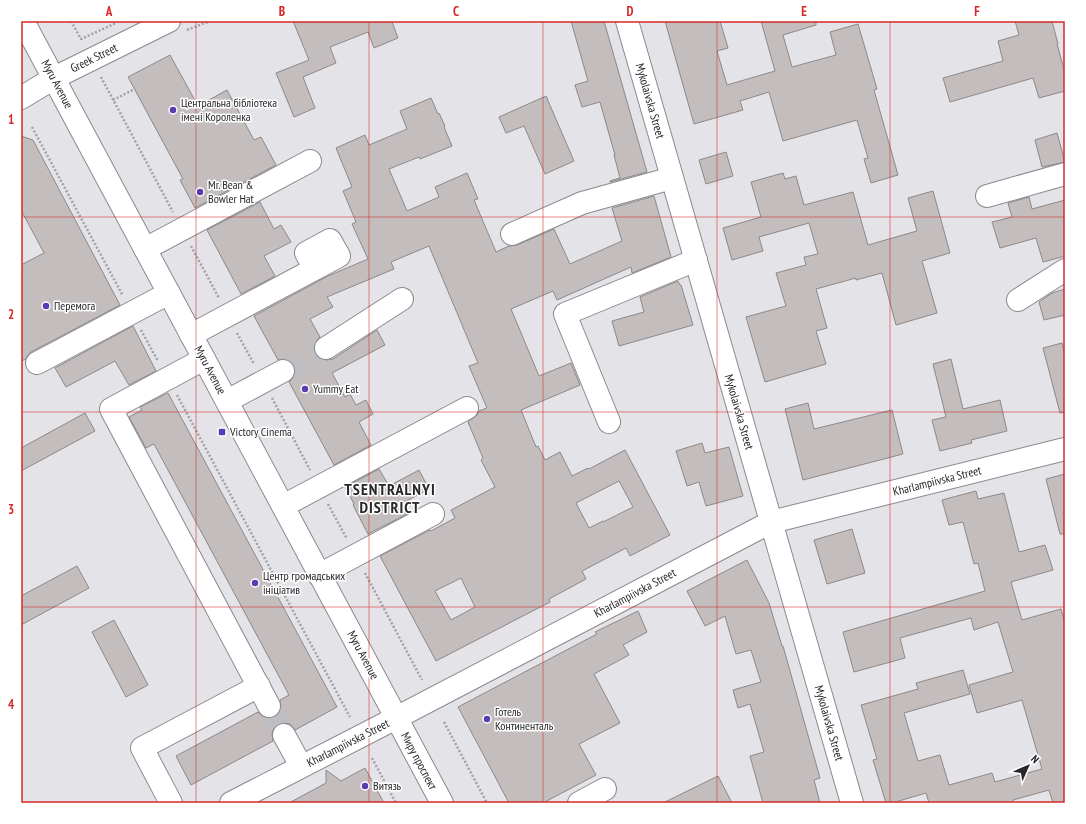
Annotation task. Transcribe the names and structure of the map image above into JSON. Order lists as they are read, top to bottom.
{
  "streets": {
    "street": [
      "Greek Street",
      "Myru Avenue",
      "Mykolaivska Street",
      "Kharlampiivska Street",
      "Миру проспект"
    ]
  },
  "crossings": [
    ["Greek Street", "Myru Avenue"],
    ["Myru Avenue", "Kharlampiivska Street"],
    ["Myru Avenue", "Миру проспект"],
    ["Mykolaivska Street", "Kharlampiivska Street"],
    ["Kharlampiivska Street", "Миру проспект"]
  ],
  "districts": ["TSENTRALNYI DISTRICT"],
  "places": {
    "other": [
      "Центральна бібліотека імені Короленка",
      "Mr. Bean & Bowler Hat",
      "Перемога",
      "Yummy Eat",
      "Центр громадських ініціатив",
      "Готель Континенталь",
      "Витязь"
    ],
    "transit": ["Victory Cinema"]
  },
  "north": "top right",
  "grid": {
    "columns": [
      "A",
      "B",
      "C",
      "D",
      "E",
      "F"
    ],
    "rows": [
      "1",
      "2",
      "3",
      "4"
    ]
  }
}
